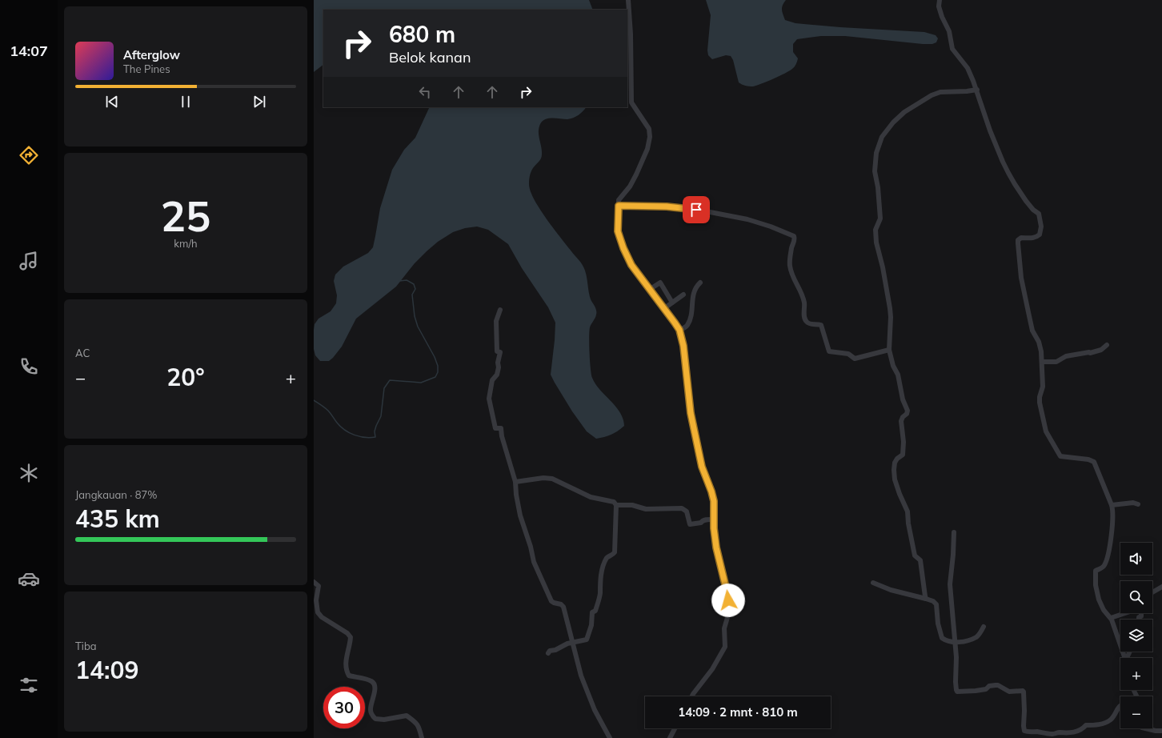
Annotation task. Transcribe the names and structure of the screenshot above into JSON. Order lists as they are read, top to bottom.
{
  "page": {
    "tabs": "14:07",
    "turn": ["680 m", "Belok kanan"],
    "song": ["Afterglow", "The Pines"],
    "tile": [
      ["25", "km/h"],
      "AC",
      ["Jangkauan · 87%", "435 km"],
      ["Tiba", "14:09"]
    ],
    "heat": ["−", "20°", "+"],
    "map_buttons": ["+", "−"],
    "limit": "30",
    "trip": "14:09 · 2 mnt · 810 m"
  }
}
